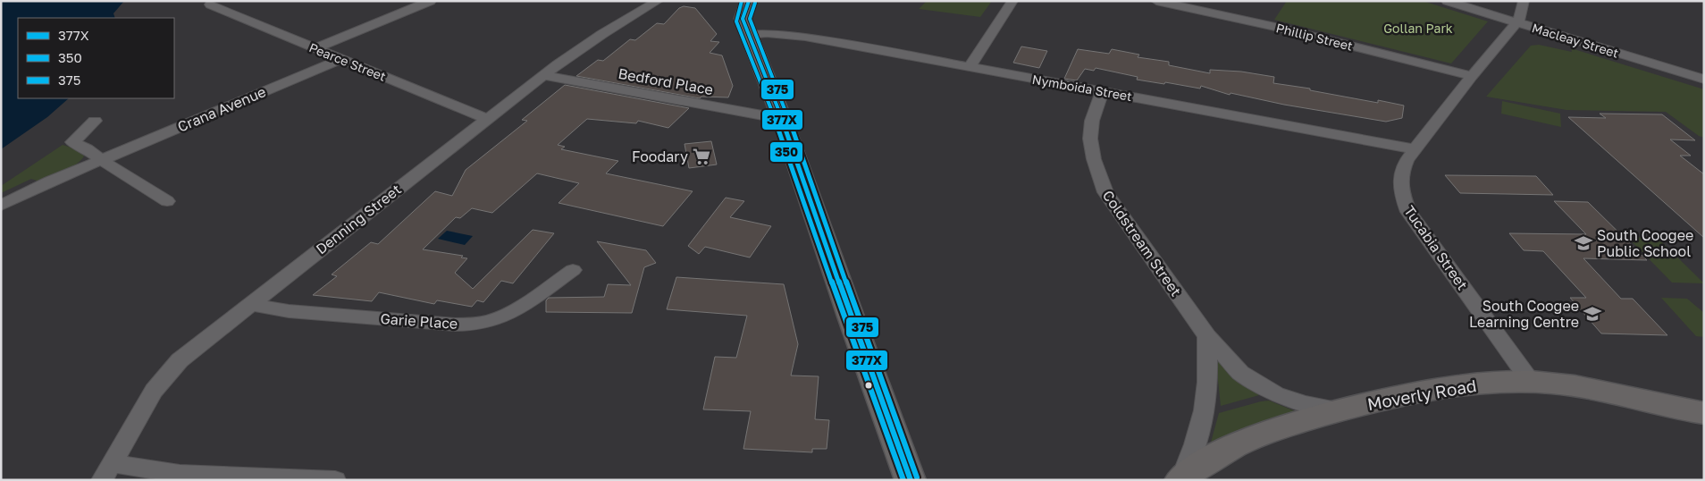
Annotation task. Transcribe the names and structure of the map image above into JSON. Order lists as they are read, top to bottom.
{
  "streets": {
    "main road": ["Moverly Road"],
    "street": [
      "Phillip Street",
      "Macleay Street",
      "Pearce Street",
      "Bedford Place",
      "Nymboida Street",
      "Crana Avenue",
      "Denning Street",
      "Coldstream Street",
      "Tucabia Street",
      "Garie Place"
    ]
  },
  "crossings": [
    ["Phillip Street", "Tucabia Street"],
    ["Macleay Street", "Tucabia Street"],
    ["Pearce Street", "Crana Avenue"],
    ["Pearce Street", "Denning Street"],
    ["Bedford Place", "Denning Street"],
    ["Nymboida Street", "Coldstream Street"],
    ["Nymboida Street", "Tucabia Street"],
    ["Denning Street", "Garie Place"],
    ["Coldstream Street", "Moverly Road"],
    ["Tucabia Street", "Moverly Road"]
  ],
  "parks": ["Gollan Park"],
  "places": {
    "supermarket": ["Foodary"],
    "school or university": ["South Coogee Public School", "South Coogee Learning Centre"]
  },
  "lines": ["transit line 377X", "transit line 350", "transit line 375"],
  "legend": ["377X", "350", "375"]
}
